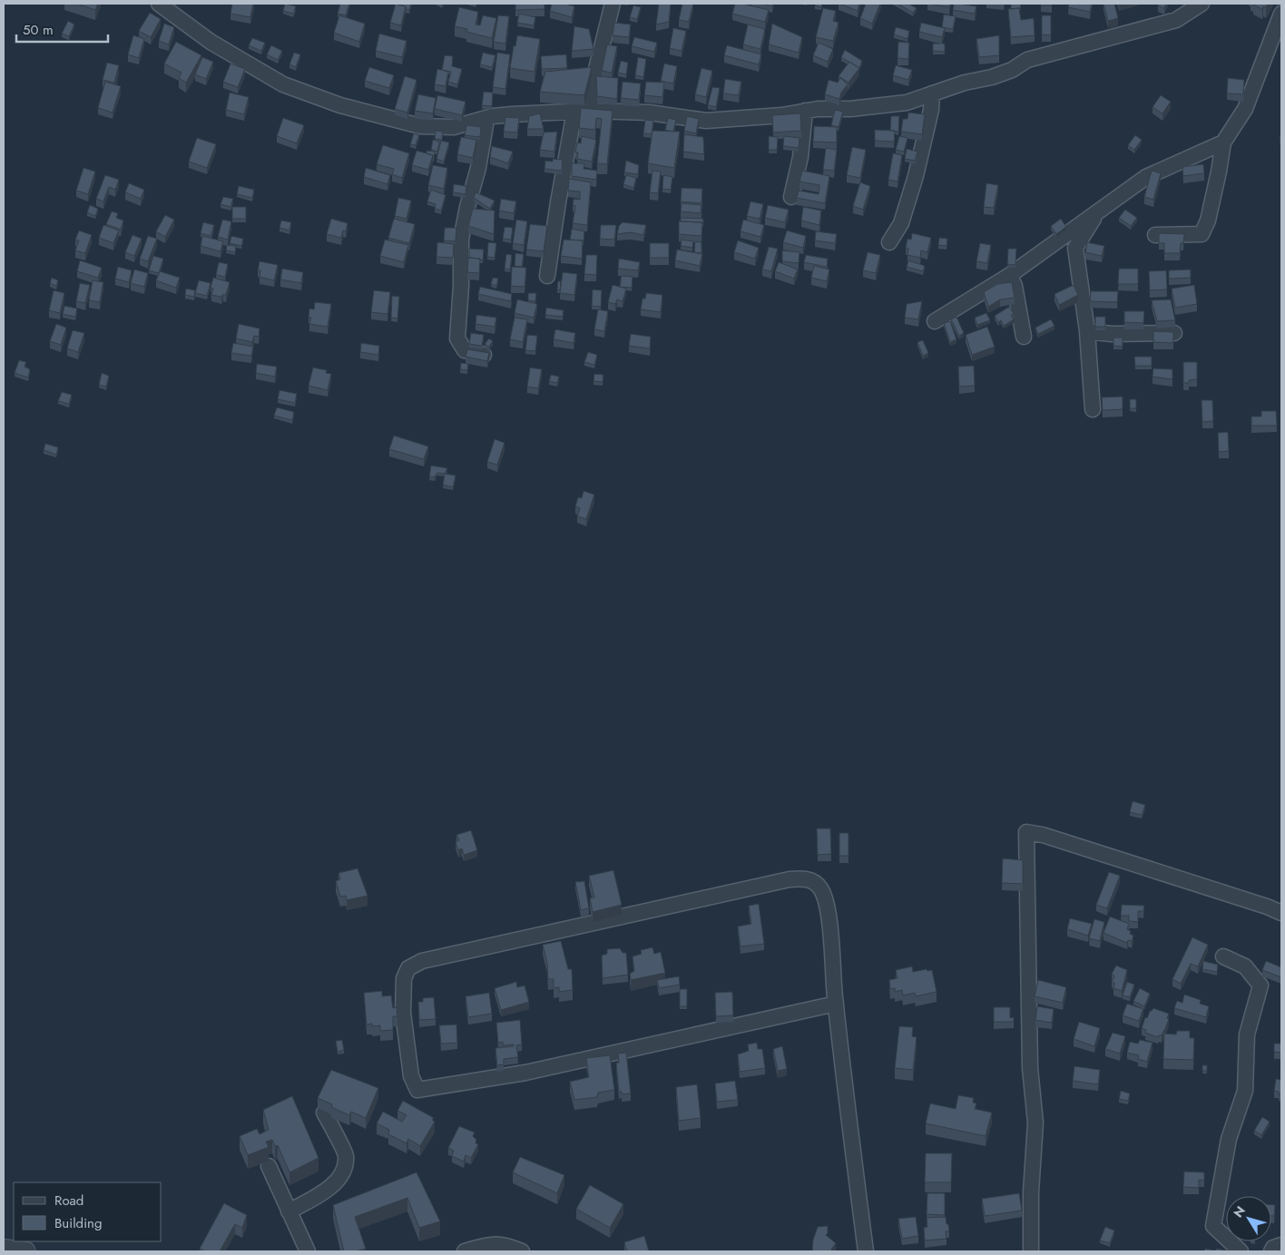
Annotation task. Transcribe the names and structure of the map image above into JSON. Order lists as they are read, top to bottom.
{
  "legend": ["Road", "Building"],
  "scale_bar": "50 m",
  "north": "top left"
}
